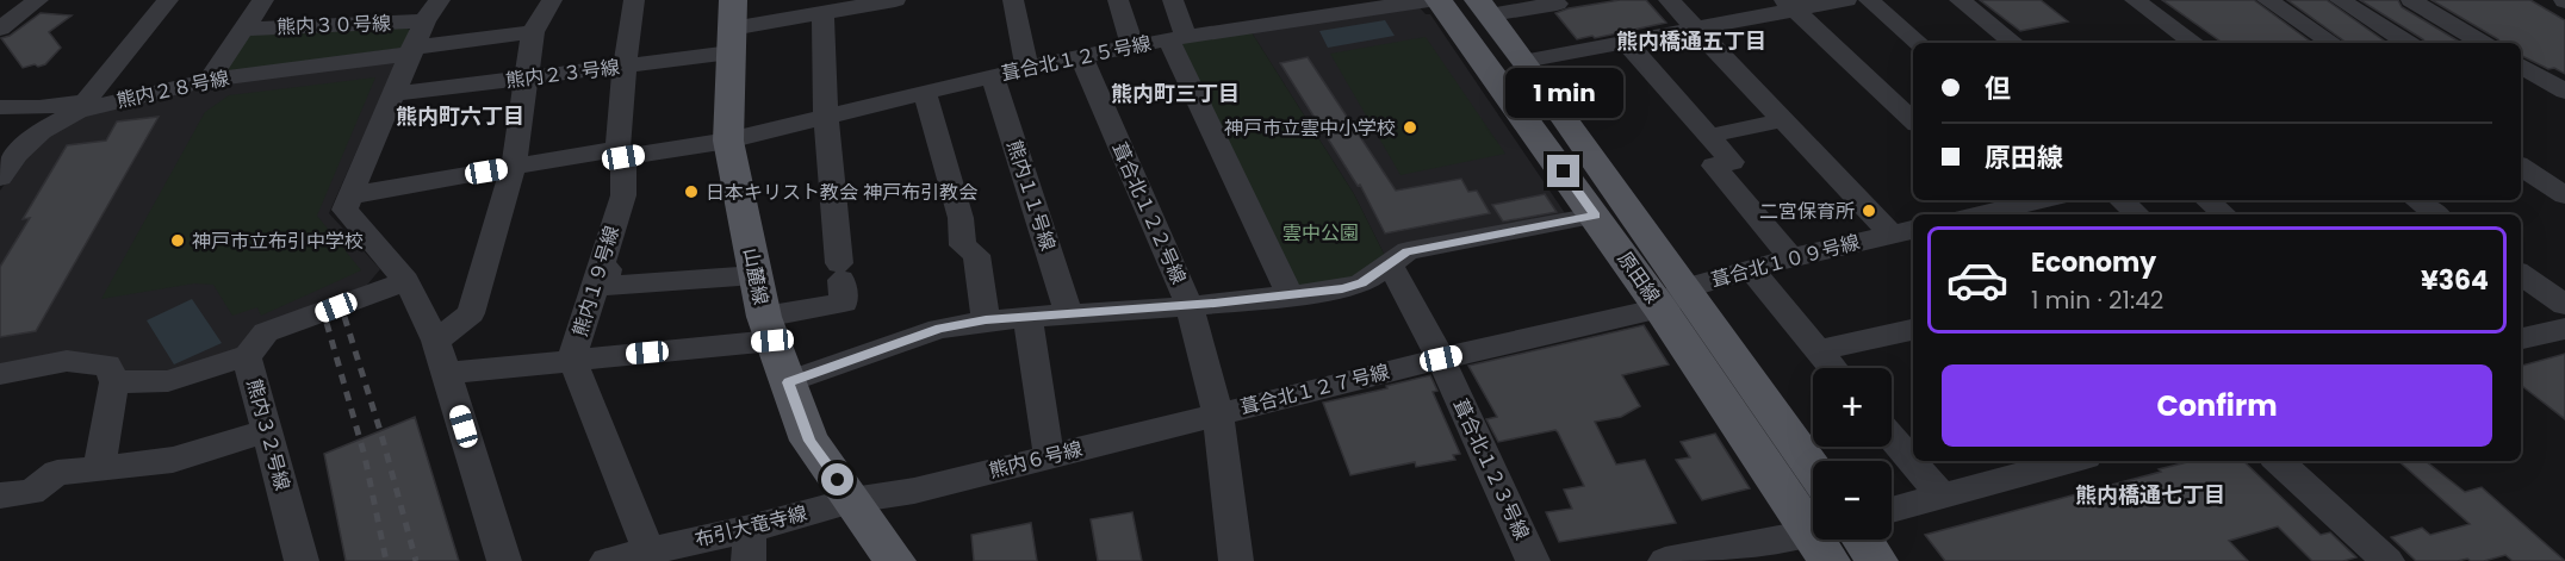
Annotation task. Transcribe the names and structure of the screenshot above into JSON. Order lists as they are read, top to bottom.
{
  "streets": {
    "main road": ["山麓線", "原田線"],
    "street": [
      "熊内３０号線",
      "葺合北１２５号線",
      "熊内２３号線",
      "熊内２８号線",
      "熊内１１号線",
      "葺合北１２２号線",
      "葺合北１０９号線",
      "熊内１９号線",
      "葺合北１２７号線",
      "熊内３２号線",
      "熊内６号線",
      "葺合北１２３号線",
      "布引大竜寺線"
    ]
  },
  "crossings": [
    ["熊内３０号線", "熊内２８号線"],
    ["葺合北１２５号線", "熊内１１号線"],
    ["葺合北１２５号線", "葺合北１２２号線"],
    ["葺合北１２５号線", "山麓線"],
    ["葺合北１２５号線", "熊内１９号線"],
    ["熊内２３号線", "山麓線"],
    ["熊内２３号線", "熊内１９号線"],
    ["葺合北１２２号線", "葺合北１２７号線"],
    ["葺合北１２２号線", "熊内６号線"],
    ["葺合北１０９号線", "原田線"],
    ["葺合北１０９号線", "葺合北１２７号線"],
    ["山麓線", "熊内６号線"],
    ["山麓線", "布引大竜寺線"],
    ["原田線", "葺合北１２７号線"],
    ["熊内１９号線", "布引大竜寺線"],
    ["葺合北１２７号線", "熊内６号線"],
    ["葺合北１２７号線", "葺合北１２３号線"],
    ["熊内６号線", "布引大竜寺線"]
  ],
  "districts": [
    "熊内橋通五丁目",
    "熊内町三丁目",
    "熊内町六丁目",
    "熊内橋通七丁目"
  ],
  "parks": ["雲中公園"],
  "places": [
    "神戸市立雲中小学校",
    "日本キリスト教会 神戸布引教会",
    "二宮保育所",
    "神戸市立布引中学校"
  ],
  "page": {
    "banner": ["但", "原田線"],
    "bubble": "1 min",
    "list": [
      {
        "name": "Economy",
        "note": "1 min · 21:42",
        "value": "¥364"
      }
    ],
    "buttons": "Confirm",
    "map_buttons": ["+", "−"]
  }
}
